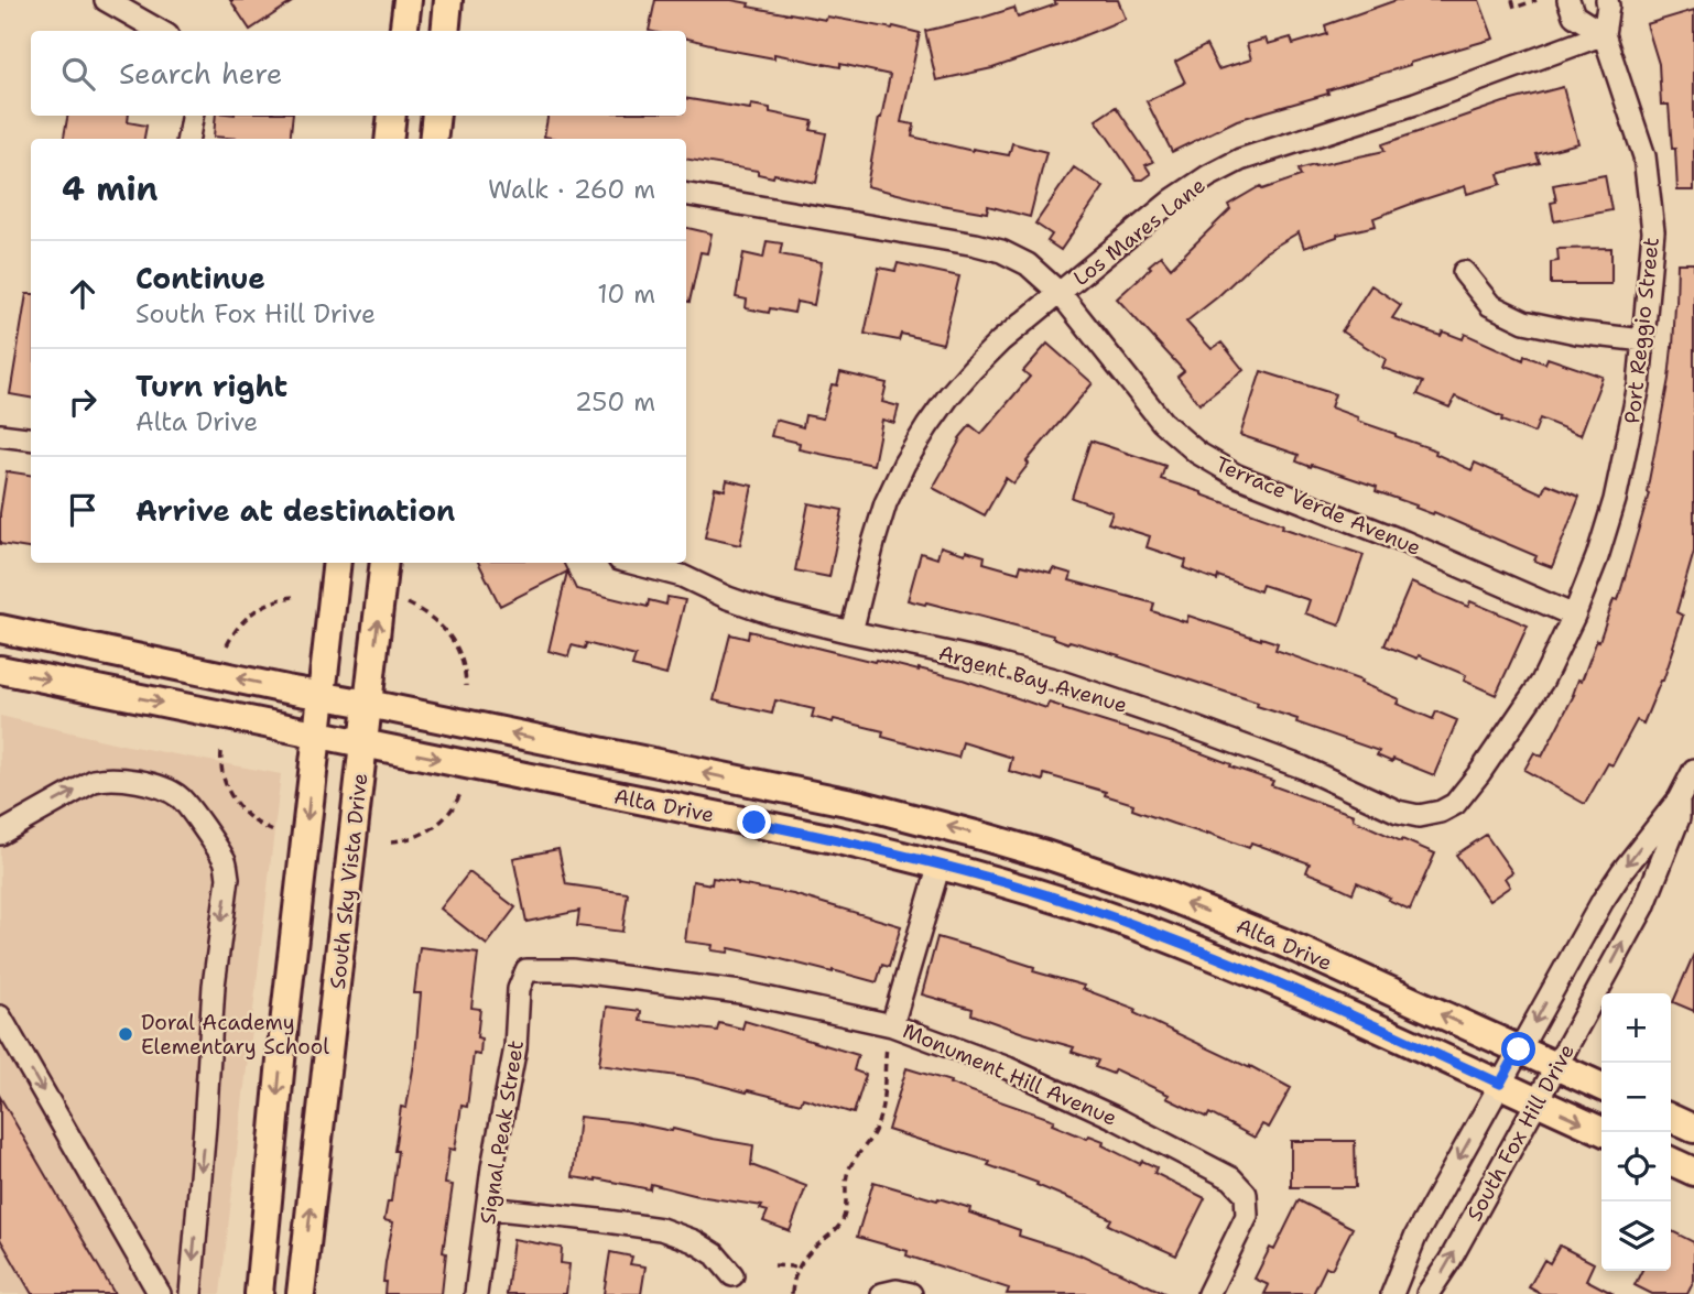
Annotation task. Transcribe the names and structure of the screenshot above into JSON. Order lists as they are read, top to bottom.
{
  "streets": {
    "main road": ["Alta Drive", "South Sky Vista Drive"],
    "street": [
      "Los Mares Lane",
      "Port Reggio Street",
      "Terrace Verde Avenue",
      "Argent Bay Avenue",
      "Monument Hill Avenue",
      "Signal Peak Street",
      "South Fox Hill Drive"
    ]
  },
  "crossings": [
    ["Los Mares Lane", "Port Reggio Street"],
    ["Los Mares Lane", "Terrace Verde Avenue"],
    ["Los Mares Lane", "Argent Bay Avenue"],
    ["Port Reggio Street", "Terrace Verde Avenue"],
    ["Port Reggio Street", "Argent Bay Avenue"],
    ["Alta Drive", "South Sky Vista Drive"],
    ["Alta Drive", "South Fox Hill Drive"],
    ["Monument Hill Avenue", "Signal Peak Street"]
  ],
  "places": ["Doral Academy Elementary School"],
  "page": {
    "search": "Search here",
    "heading": ["4 min", "Walk · 260 m"],
    "list": [
      ["Continue", "South Fox Hill Drive", "10 m"],
      ["Turn right", "Alta Drive", "250 m"],
      "Arrive at destination"
    ],
    "map_buttons": ["+", "−"]
  }
}
